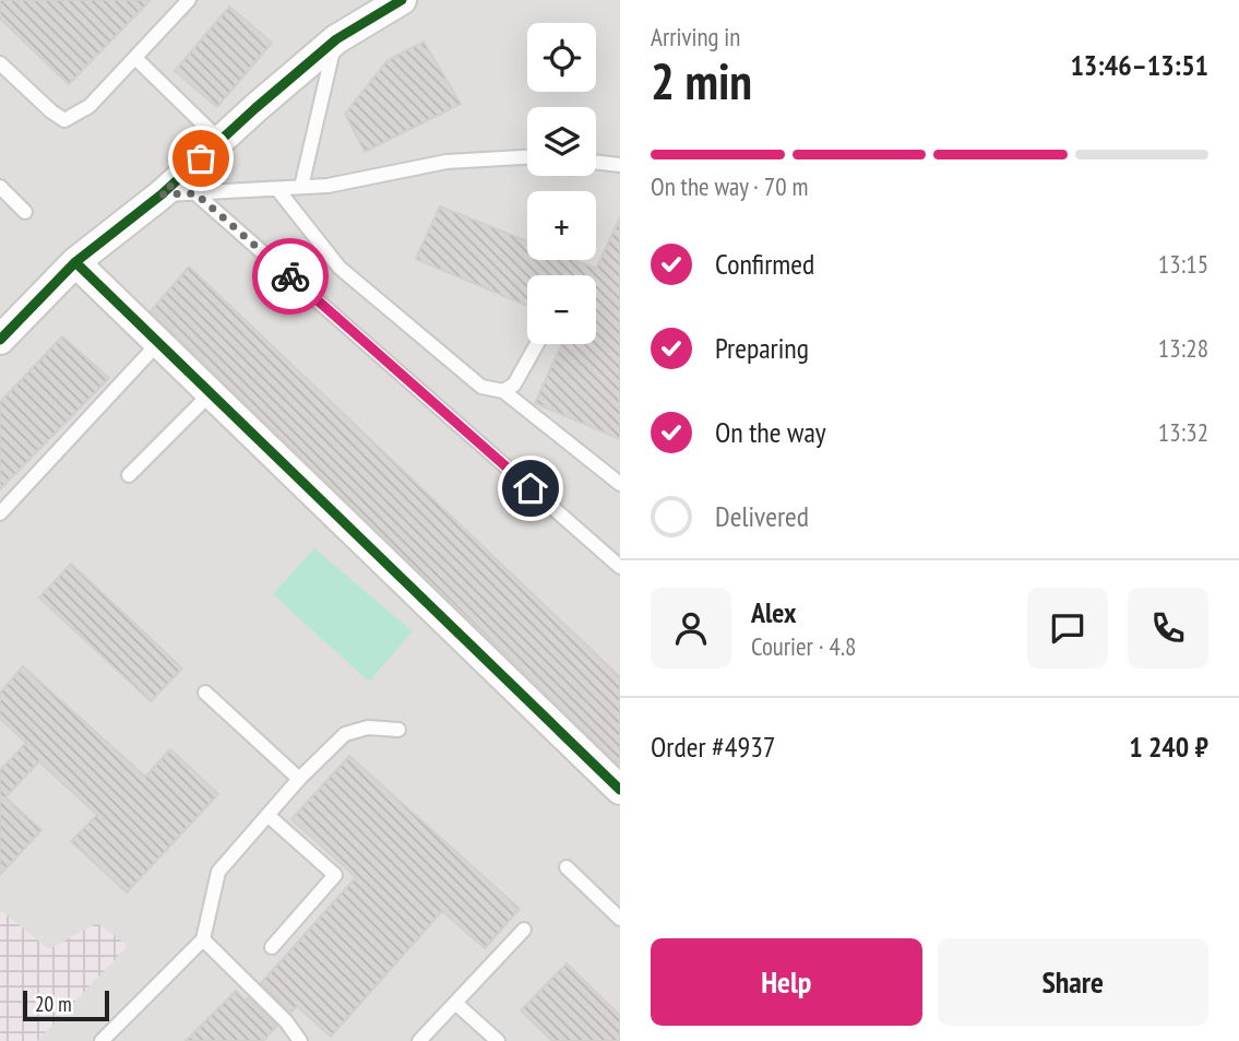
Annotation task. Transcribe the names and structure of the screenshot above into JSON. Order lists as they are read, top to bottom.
{
  "scale_bar": "20 m",
  "page": {
    "heading": ["2 min", "Arriving in", "13:46–13:51"],
    "panel": [
      "Alex",
      "Courier · 4.8",
      "Order #4937",
      "1 240 ₽"
    ],
    "map_buttons": ["+", "−"],
    "bar": "On the way · 70 m",
    "list": [
      ["Confirmed", "13:15"],
      ["Preparing", "13:28"],
      ["On the way", "13:32"],
      "Delivered"
    ],
    "buttons": ["Help", "Share"],
    "scale": "20 m"
  }
}
